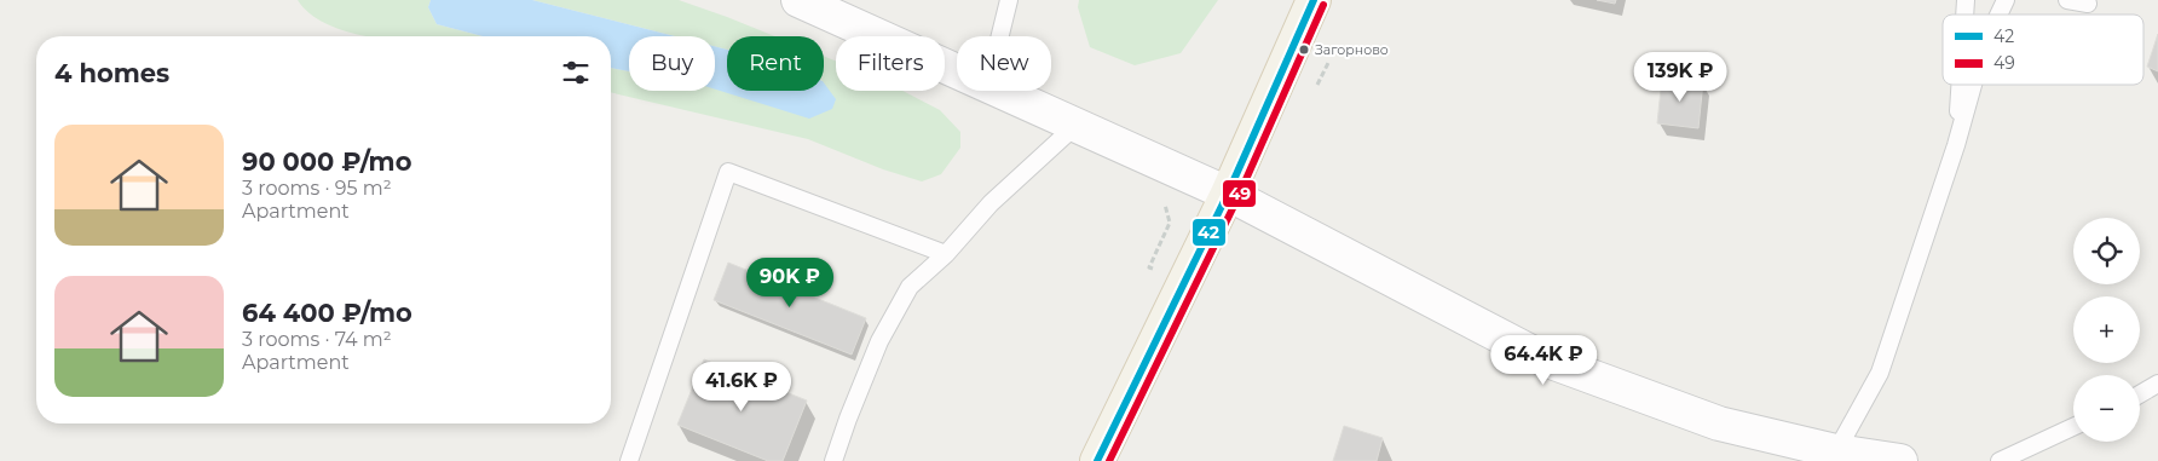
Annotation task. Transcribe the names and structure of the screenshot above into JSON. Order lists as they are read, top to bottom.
{
  "places": ["Загорново"],
  "lines": ["transit line 42", "transit line 49"],
  "legend": ["42", "49"],
  "page": {
    "chip": [
      "Buy",
      "Rent",
      "Filters",
      "New"
    ],
    "heading": "4 homes",
    "price": [
      "139K ₽",
      "90K ₽",
      "64.4K ₽",
      "41.6K ₽"
    ],
    "list": [
      {
        "name": "90 000 ₽/mo",
        "note": "3 rooms · 95 m² · Apartment"
      },
      {
        "name": "64 400 ₽/mo",
        "note": "3 rooms · 74 m² · Apartment"
      }
    ],
    "map_buttons": ["+", "−"]
  }
}
